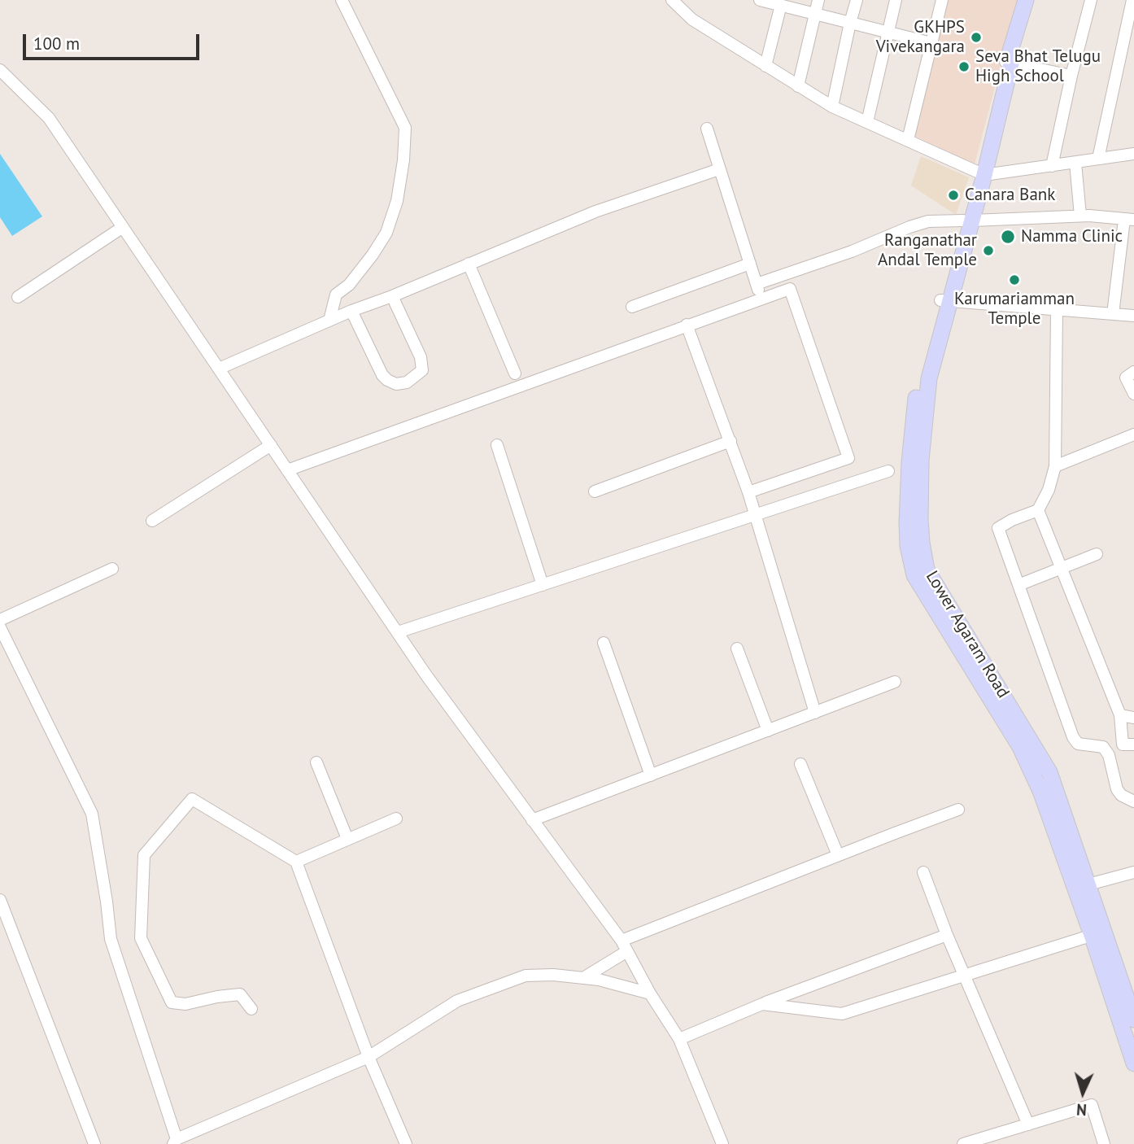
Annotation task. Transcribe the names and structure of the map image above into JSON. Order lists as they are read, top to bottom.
{
  "streets": {
    "main road": ["Lower Agaram Road"]
  },
  "places": [
    "GKHPS Vivekangara",
    "Seva Bhat Telugu High School",
    "Canara Bank",
    "Namma Clinic",
    "Ranganathar Andal Temple",
    "Karumariamman Temple"
  ],
  "scale_bar": "100 m",
  "north": "bottom"
}
